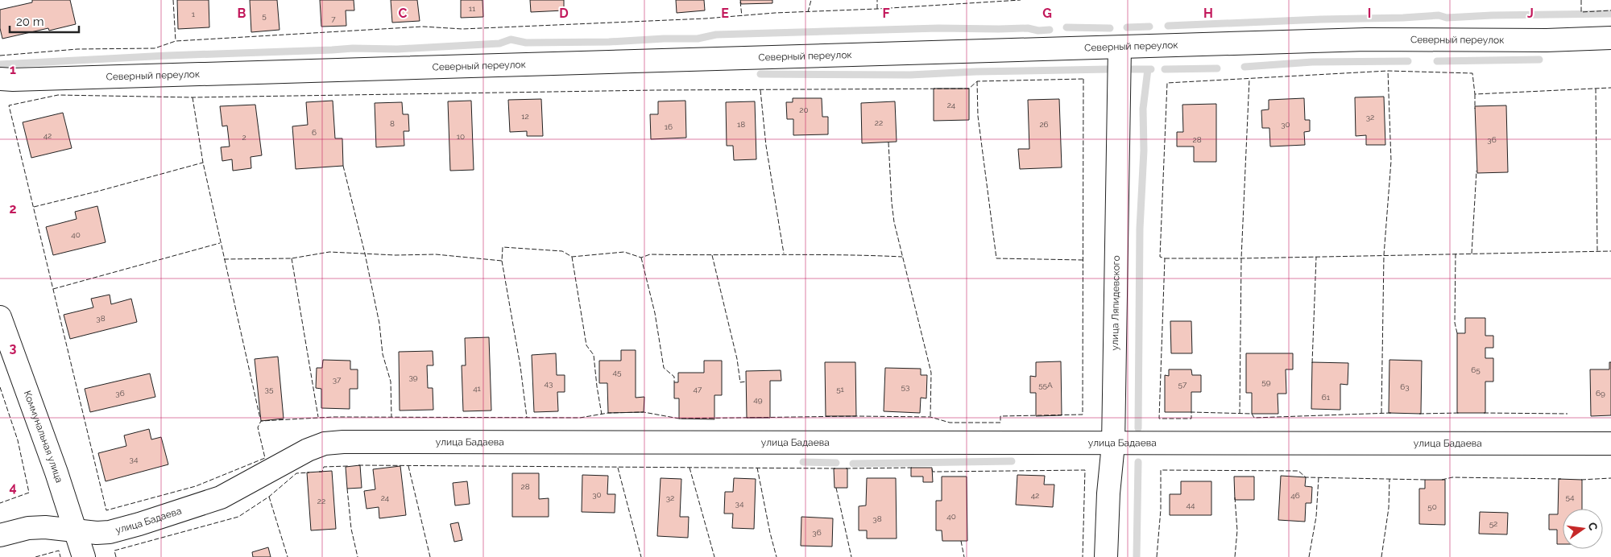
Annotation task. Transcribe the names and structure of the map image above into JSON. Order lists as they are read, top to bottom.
{
  "streets": {
    "street": [
      "Северный переулок",
      "улица Ляпидевского",
      "Коммунальная улица",
      "улица Бадаева"
    ]
  },
  "crossings": [
    ["Северный переулок", "улица Ляпидевского"],
    ["улица Ляпидевского", "улица Бадаева"],
    ["Коммунальная улица", "улица Бадаева"]
  ],
  "house_numbers": [
    "11",
    "1",
    "5",
    "7",
    "24",
    "20",
    "12",
    "32",
    "22",
    "8",
    "18",
    "26",
    "30",
    "16",
    "6",
    "42",
    "10",
    "2",
    "28",
    "36",
    "40",
    "38",
    "65",
    "45",
    "39",
    "37",
    "59",
    "43",
    "57",
    "55А",
    "53",
    "63",
    "41",
    "35",
    "47",
    "51",
    "36",
    "69",
    "61",
    "49",
    "34",
    "28",
    "30",
    "42",
    "46",
    "54",
    "24",
    "32",
    "22",
    "34",
    "44",
    "50",
    "40",
    "38",
    "52",
    "36"
  ],
  "scale_bar": "20 m",
  "north": "right",
  "grid": {
    "columns": [
      "B",
      "C",
      "D",
      "E",
      "F",
      "G",
      "H",
      "I",
      "J"
    ],
    "rows": [
      "1",
      "2",
      "3",
      "4"
    ]
  }
}
